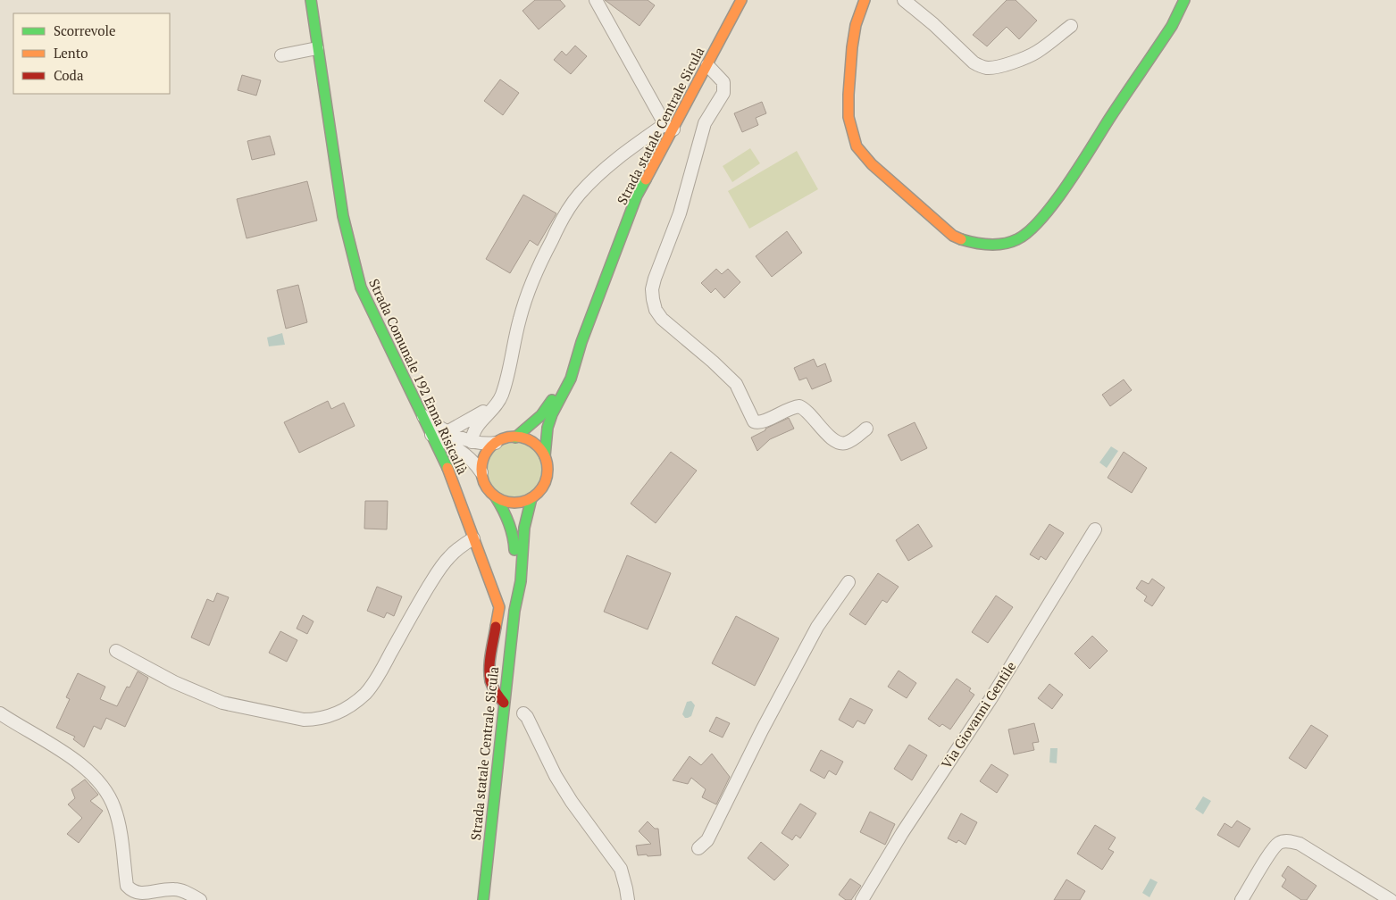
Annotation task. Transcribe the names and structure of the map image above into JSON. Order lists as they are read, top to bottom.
{
  "streets": {
    "street": ["Strada statale Centrale Sicula", "Strada Comunale 192 Enna Risicallà", "Via Giovanni Gentile"]
  },
  "crossings": [
    ["Strada statale Centrale Sicula", "Strada Comunale 192 Enna Risicallà"]
  ],
  "legend": ["Scorrevole", "Lento", "Coda"]
}
